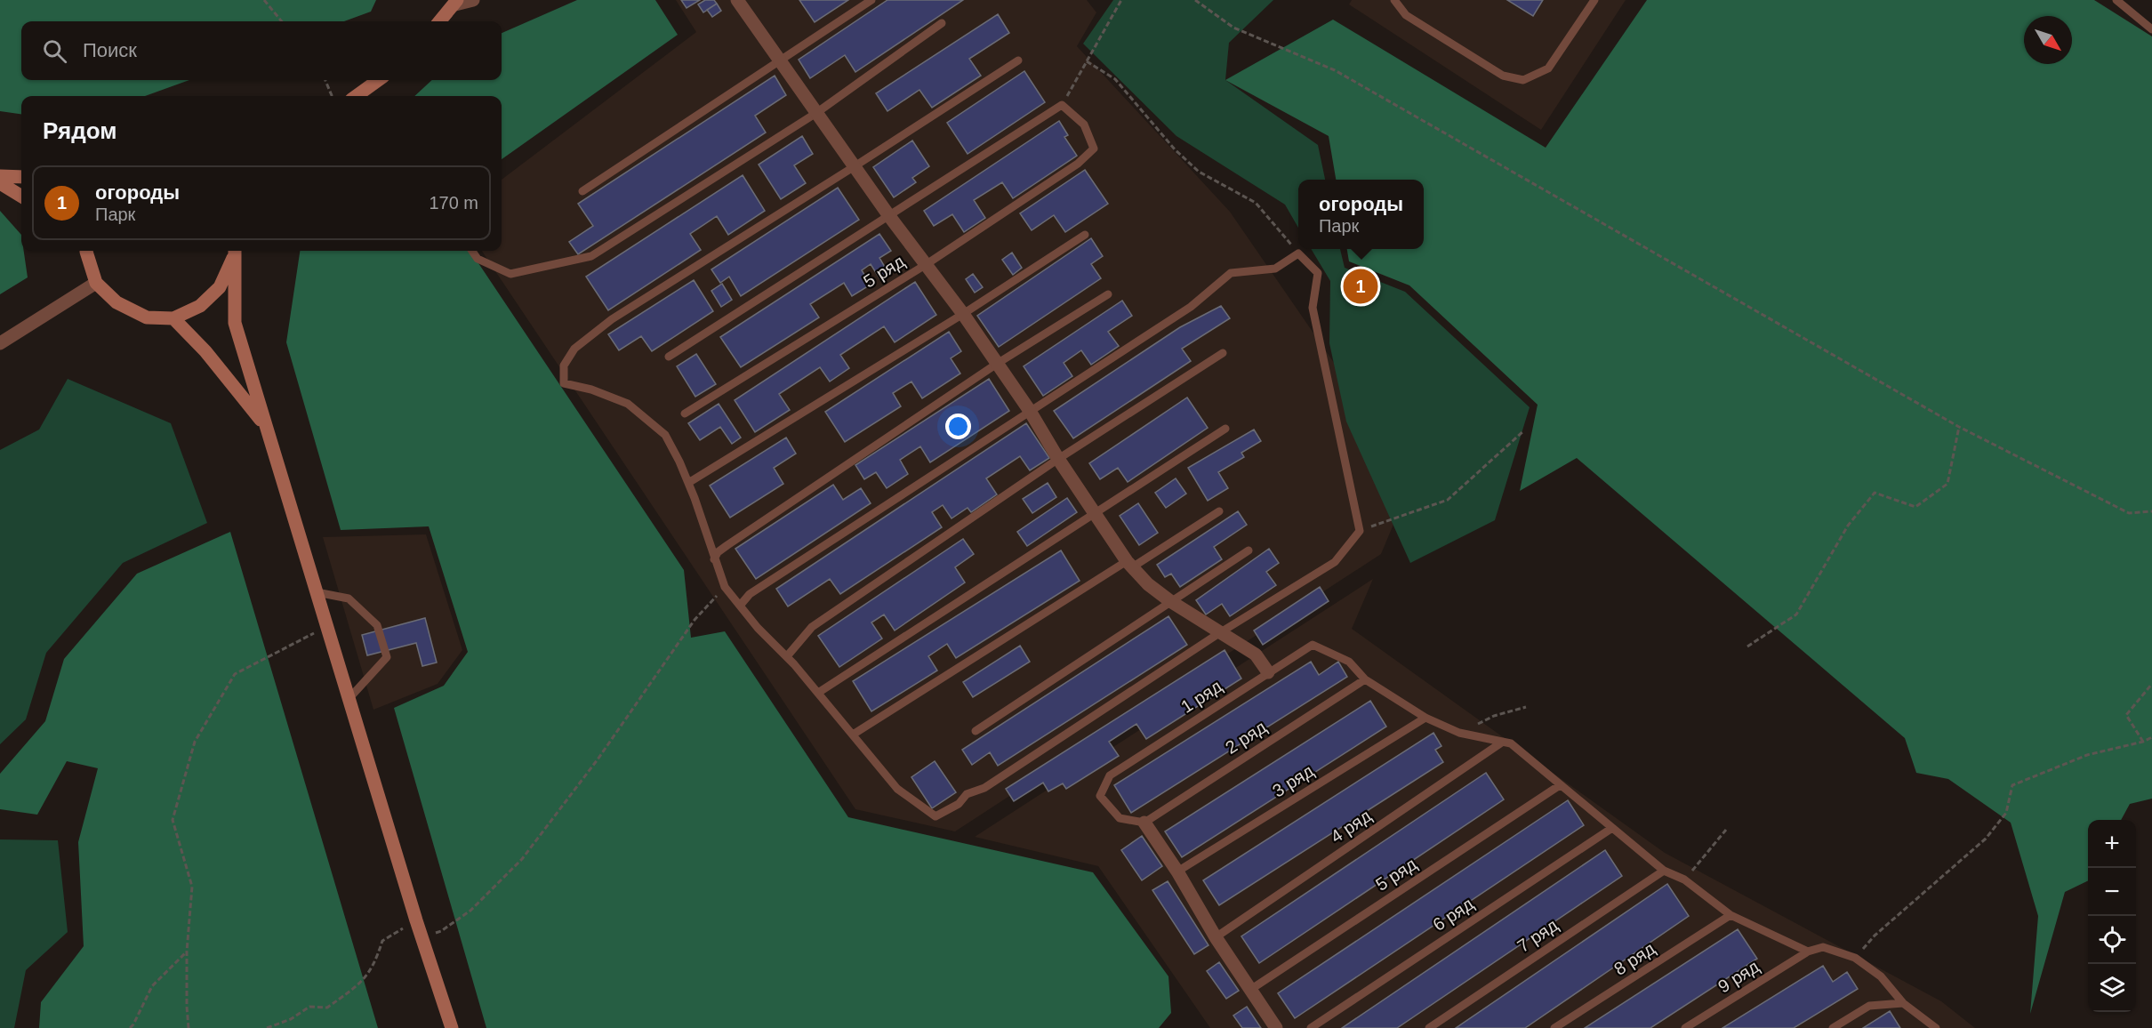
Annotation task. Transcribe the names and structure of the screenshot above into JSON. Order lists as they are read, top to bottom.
{
  "streets": {
    "lane": [
      "5 ряд",
      "1 ряд",
      "2 ряд",
      "3 ряд",
      "4 ряд",
      "6 ряд",
      "7 ряд",
      "8 ряд",
      "9 ряд"
    ]
  },
  "crossings": [
    ["1 ряд", "2 ряд"]
  ],
  "north": "bottom right",
  "page": {
    "search": "Поиск",
    "heading": "Рядом",
    "list": [
      {
        "mark": "1",
        "name": "огороды",
        "note": "Парк",
        "value": "170 m"
      }
    ],
    "popup": ["огороды", "Парк"],
    "pins": "1",
    "map_buttons": ["+", "−"]
  }
}
